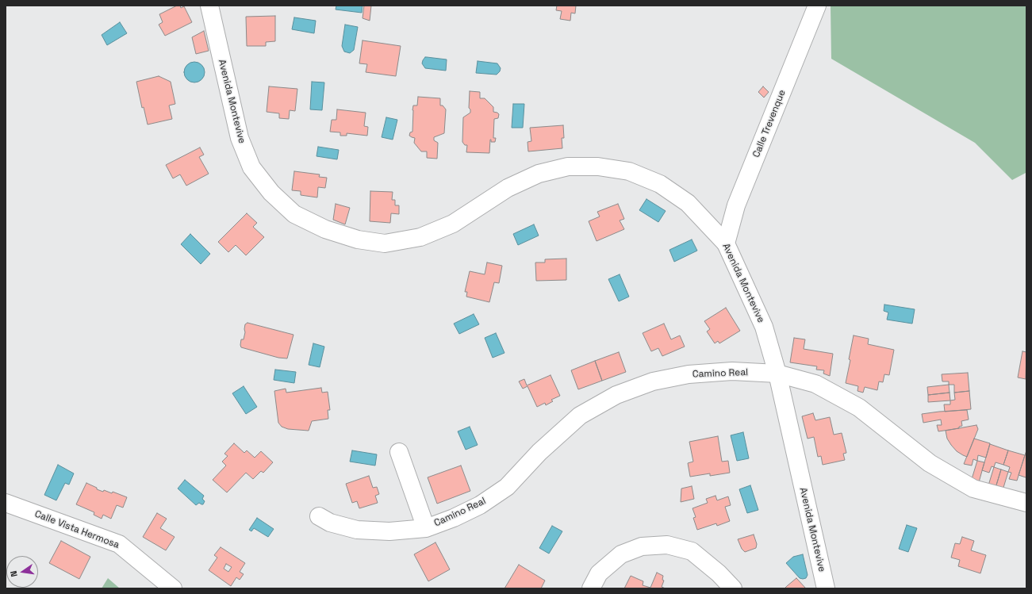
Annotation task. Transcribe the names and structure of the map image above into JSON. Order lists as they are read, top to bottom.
{
  "streets": {
    "street": [
      "Avenida Montevive",
      "Calle Trevenque",
      "Camino Real",
      "Calle Vista Hermosa"
    ]
  },
  "crossings": [
    ["Avenida Montevive", "Calle Trevenque"],
    ["Avenida Montevive", "Camino Real"]
  ],
  "north": "left"
}
